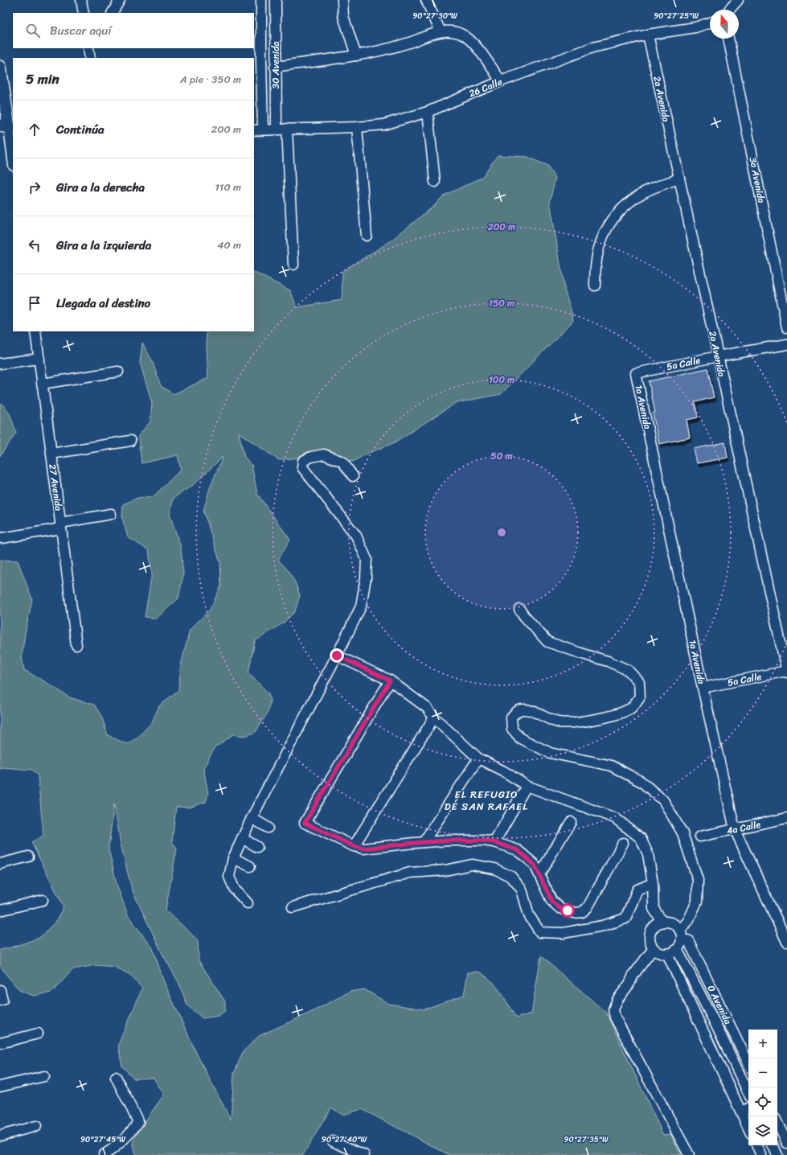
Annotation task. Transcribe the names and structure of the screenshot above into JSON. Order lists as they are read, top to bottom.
{
  "streets": {
    "street": [
      "30 Avenida",
      "26 Calle",
      "2a Avenida",
      "3a Avenida",
      "5a Calle",
      "1a Avenida",
      "27 Avenida",
      "4a Calle",
      "0 Avenida"
    ]
  },
  "crossings": [
    ["30 Avenida", "26 Calle"],
    ["26 Calle", "2a Avenida"],
    ["2a Avenida", "5a Calle"],
    ["5a Calle", "1a Avenida"],
    ["1a Avenida", "4a Calle"]
  ],
  "districts": ["EL REFUGIO DE SAN RAFAEL"],
  "north": "top",
  "page": {
    "search": "Buscar aquí",
    "heading": ["5 min", "A pie · 350 m"],
    "list": [
      ["Continúa", "200 m"],
      ["Gira a la derecha", "110 m"],
      ["Gira a la izquierda", "40 m"],
      "Llegada al destino"
    ],
    "map_buttons": ["+", "−"]
  },
  "coordinates": [
    "90°27'30\"W",
    "90°27'25\"W",
    "90°27'45\"W",
    "90°27'40\"W",
    "90°27'35\"W"
  ],
  "rings": [
    "200 m",
    "150 m",
    "100 m",
    "50 m"
  ]
}
